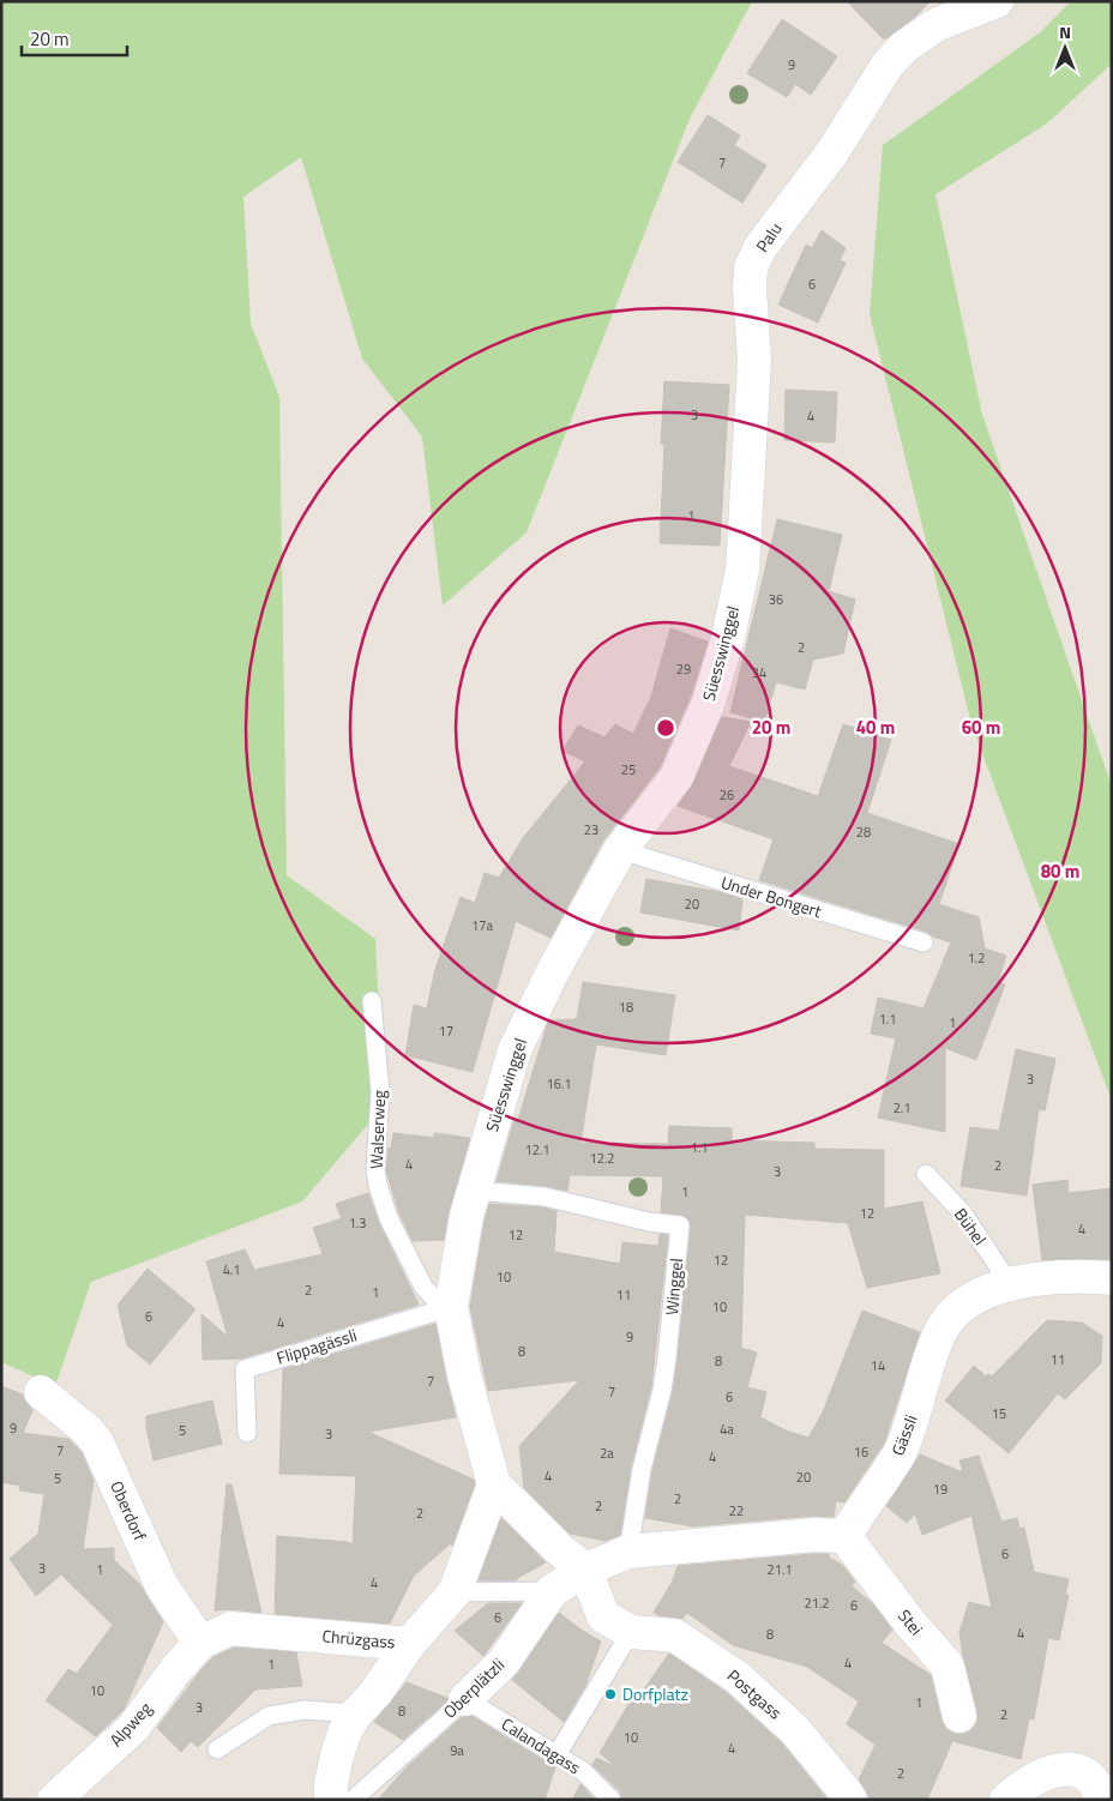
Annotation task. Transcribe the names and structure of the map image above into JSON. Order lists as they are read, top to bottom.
{
  "streets": {
    "street": [
      "Palu",
      "Süesswinggel",
      "Gässli",
      "Oberdorf",
      "Stei",
      "Chrüzgass",
      "Oberplätzli",
      "Postgass",
      "Alpweg"
    ],
    "lane": [
      "Under Bongert",
      "Walserweg",
      "Bühel",
      "Winggel",
      "Flippagässli",
      "Calandagass"
    ]
  },
  "crossings": [
    ["Palu", "Süesswinggel"],
    ["Süesswinggel", "Under Bongert"],
    ["Süesswinggel", "Walserweg"],
    ["Süesswinggel", "Winggel"],
    ["Süesswinggel", "Flippagässli"],
    ["Süesswinggel", "Chrüzgass"],
    ["Süesswinggel", "Oberplätzli"],
    ["Walserweg", "Flippagässli"],
    ["Bühel", "Gässli"],
    ["Gässli", "Stei"],
    ["Oberdorf", "Chrüzgass"],
    ["Oberdorf", "Alpweg"],
    ["Chrüzgass", "Alpweg"],
    ["Oberplätzli", "Calandagass"]
  ],
  "places": ["Dorfplatz"],
  "house_numbers": [
    "9",
    "7",
    "6",
    "3",
    "4",
    "1",
    "36",
    "2",
    "29",
    "34",
    "25",
    "26",
    "23",
    "28",
    "20",
    "17a",
    "1.2",
    "18",
    "1.1",
    "1",
    "17",
    "3",
    "16.1",
    "2.1",
    "1.1",
    "12.1",
    "12.2",
    "4",
    "2",
    "3",
    "1",
    "12",
    "1.3",
    "4",
    "12",
    "12",
    "4.1",
    "10",
    "2",
    "1",
    "11",
    "10",
    "6",
    "4",
    "9",
    "8",
    "11",
    "8",
    "14",
    "7",
    "7",
    "6",
    "15",
    "9",
    "4a",
    "5",
    "3",
    "7",
    "16",
    "2a",
    "4",
    "4",
    "20",
    "5",
    "19",
    "2",
    "2",
    "22",
    "2",
    "6",
    "3",
    "1",
    "21.1",
    "4",
    "21.2",
    "6",
    "6",
    "4",
    "8",
    "4",
    "1",
    "10",
    "1",
    "3",
    "8",
    "2",
    "10",
    "4",
    "9a",
    "2"
  ],
  "scale_bar": "20 m",
  "north": "top",
  "rings": [
    "20 m",
    "40 m",
    "60 m",
    "80 m"
  ]
}
